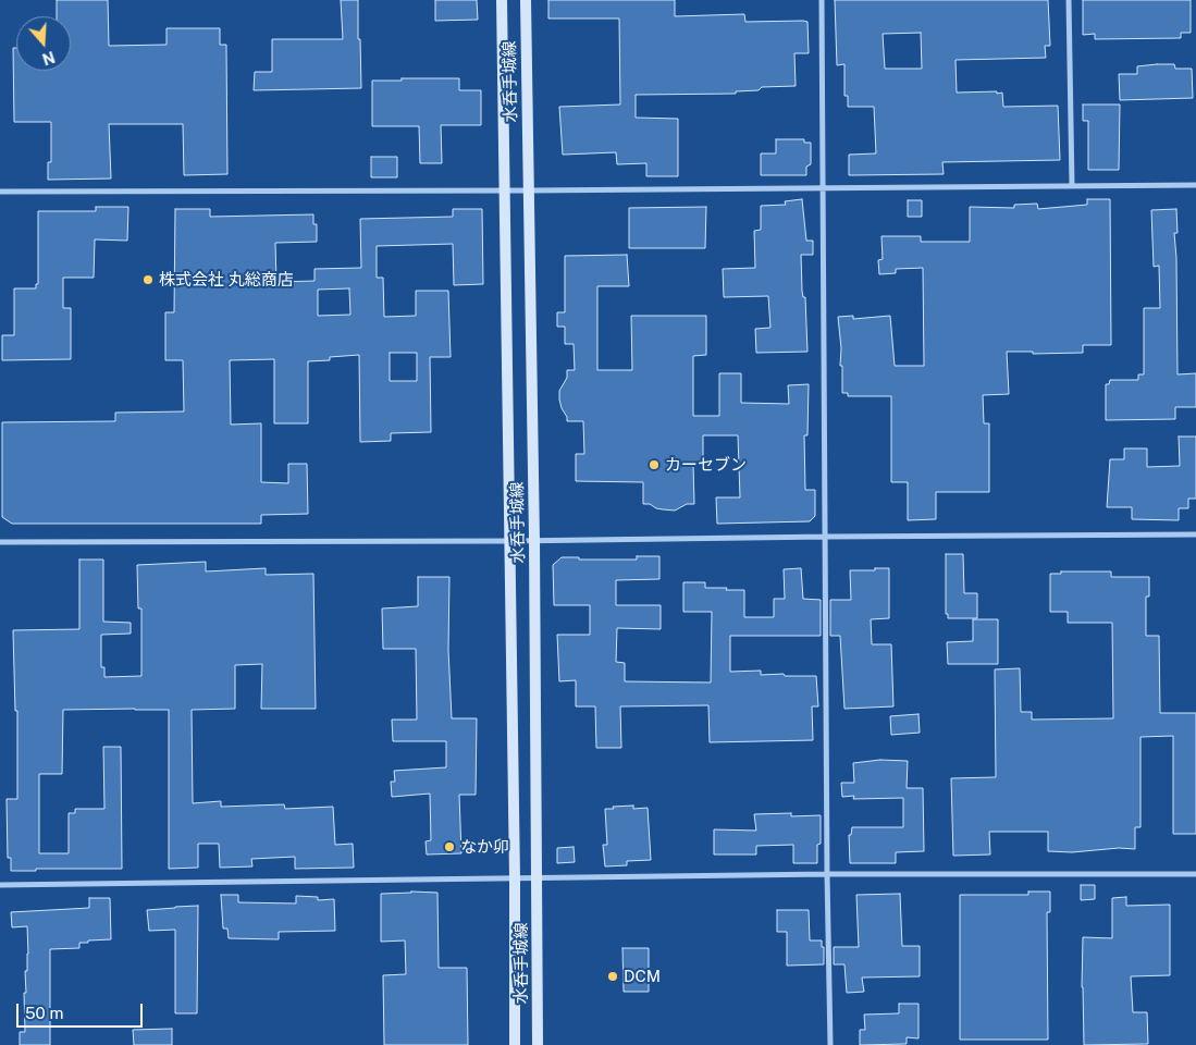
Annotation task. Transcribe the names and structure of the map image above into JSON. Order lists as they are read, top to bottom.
{
  "streets": {
    "main road": ["水呑手城線"]
  },
  "places": [
    "株式会社 丸総商店",
    "カーセブン",
    "なか卯",
    "DCM"
  ],
  "scale_bar": "50 m",
  "north": "bottom"
}
